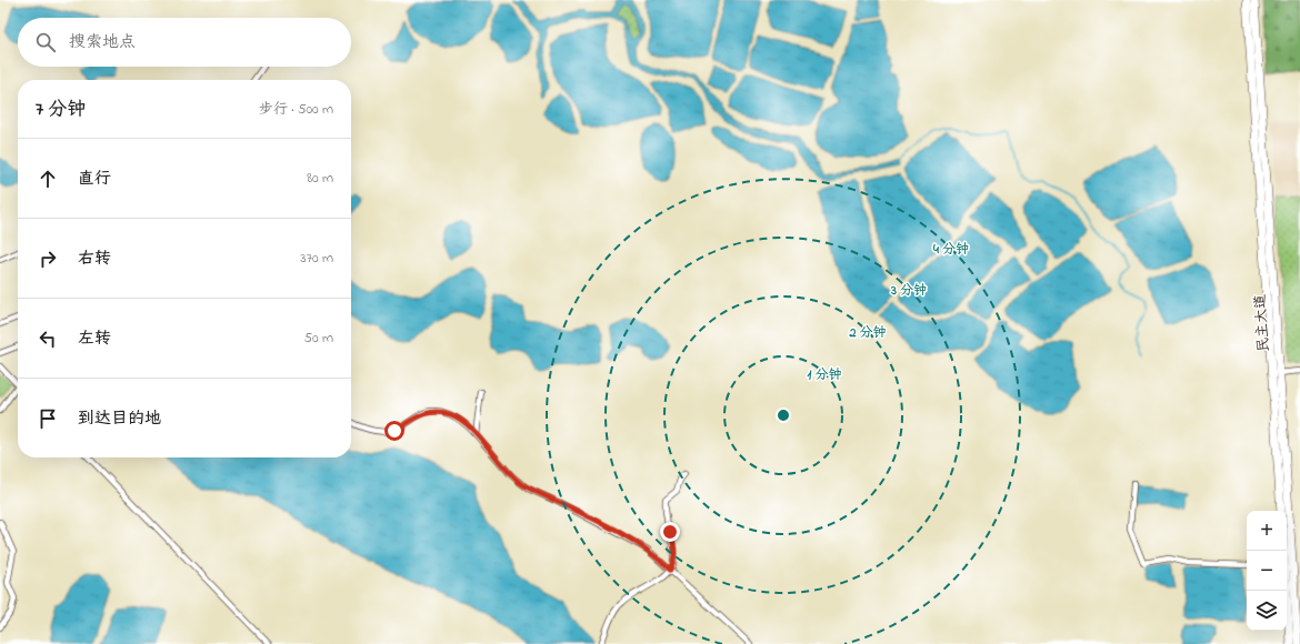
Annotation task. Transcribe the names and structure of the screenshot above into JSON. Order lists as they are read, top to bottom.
{
  "streets": {
    "main road": ["民主大道"]
  },
  "page": {
    "search": "搜索地点",
    "heading": ["7 分钟", "步行 · 500 m"],
    "list": [
      ["直行", "80 m"],
      ["右转", "370 m"],
      ["左转", "50 m"],
      "到达目的地"
    ],
    "map_buttons": ["+", "−"]
  },
  "rings": [
    "4 分钟",
    "3 分钟",
    "2 分钟",
    "1 分钟"
  ]
}
